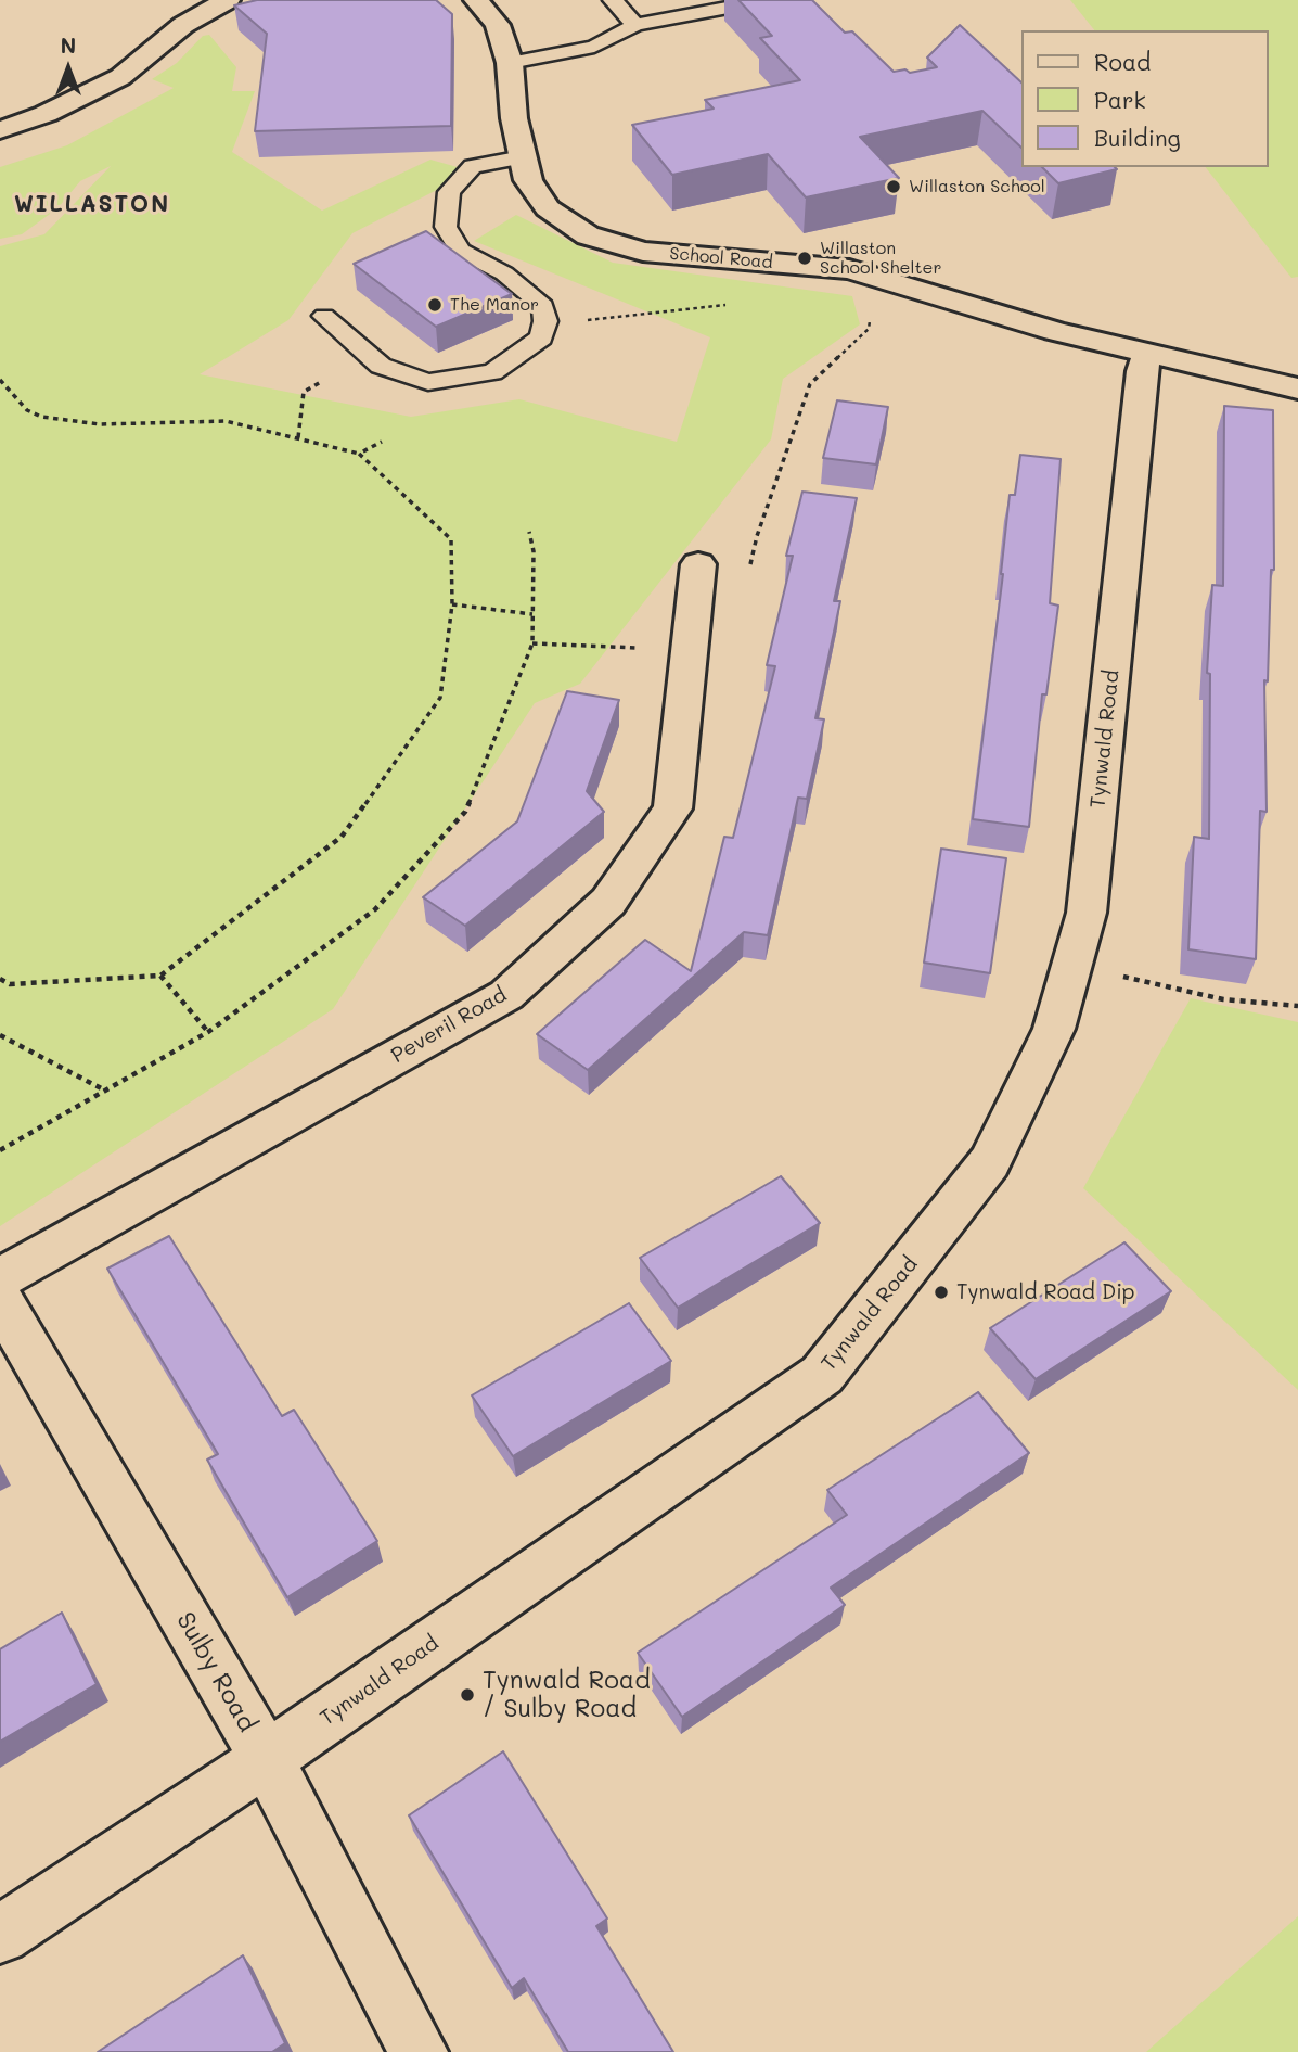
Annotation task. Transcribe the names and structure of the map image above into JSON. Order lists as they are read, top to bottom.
{
  "streets": {
    "street": [
      "School Road",
      "Tynwald Road",
      "Peveril Road",
      "Sulby Road"
    ]
  },
  "crossings": [
    ["School Road", "Tynwald Road"],
    ["Tynwald Road", "Sulby Road"]
  ],
  "districts": ["WILLASTON"],
  "places": [
    "Willaston School",
    "Willaston School Shelter",
    "The Manor",
    "Tynwald Road Dip",
    "Tynwald Road / Sulby Road"
  ],
  "legend": ["Road", "Park", "Building"],
  "north": "top"
}
